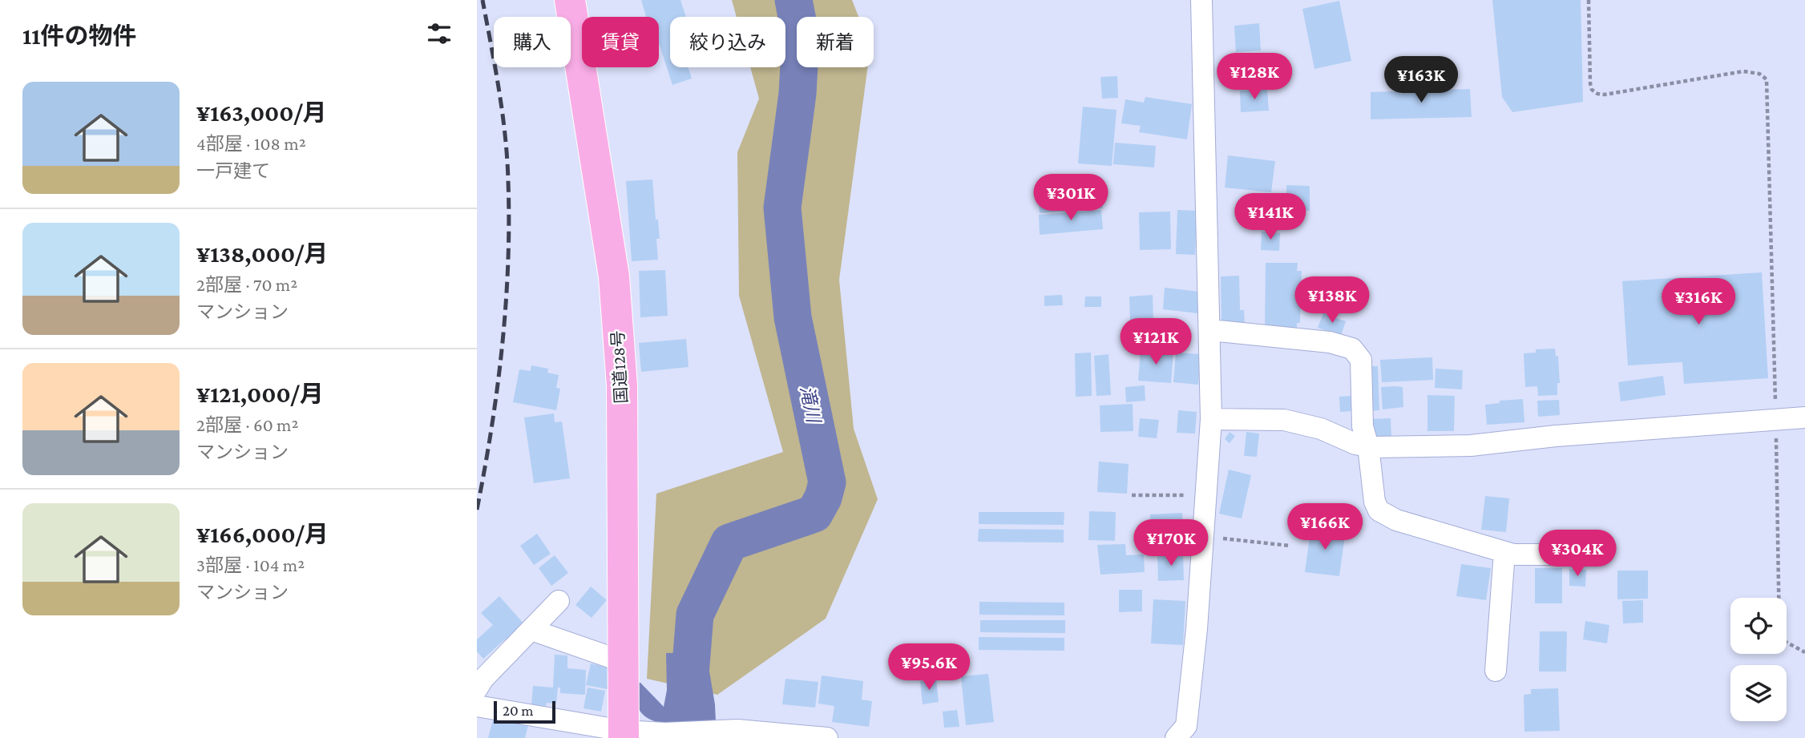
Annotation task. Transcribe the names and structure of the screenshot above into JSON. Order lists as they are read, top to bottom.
{
  "streets": {
    "highway": ["国道128号"]
  },
  "water": ["滝川"],
  "scale_bar": "20 m",
  "page": {
    "heading": "11件の物件",
    "chip": [
      "購入",
      "賃貸",
      "絞り込み",
      "新着"
    ],
    "price": [
      "¥128K",
      "¥163K",
      "¥301K",
      "¥141K",
      "¥138K",
      "¥316K",
      "¥121K",
      "¥166K",
      "¥170K",
      "¥304K",
      "¥95.6K"
    ],
    "list": [
      {
        "name": "¥163,000/月",
        "note": "4部屋 · 108 m² · 一戸建て"
      },
      {
        "name": "¥138,000/月",
        "note": "2部屋 · 70 m² · マンション"
      },
      {
        "name": "¥121,000/月",
        "note": "2部屋 · 60 m² · マンション"
      },
      {
        "name": "¥166,000/月",
        "note": "3部屋 · 104 m² · マンション"
      }
    ],
    "scale": "20 m"
  }
}
